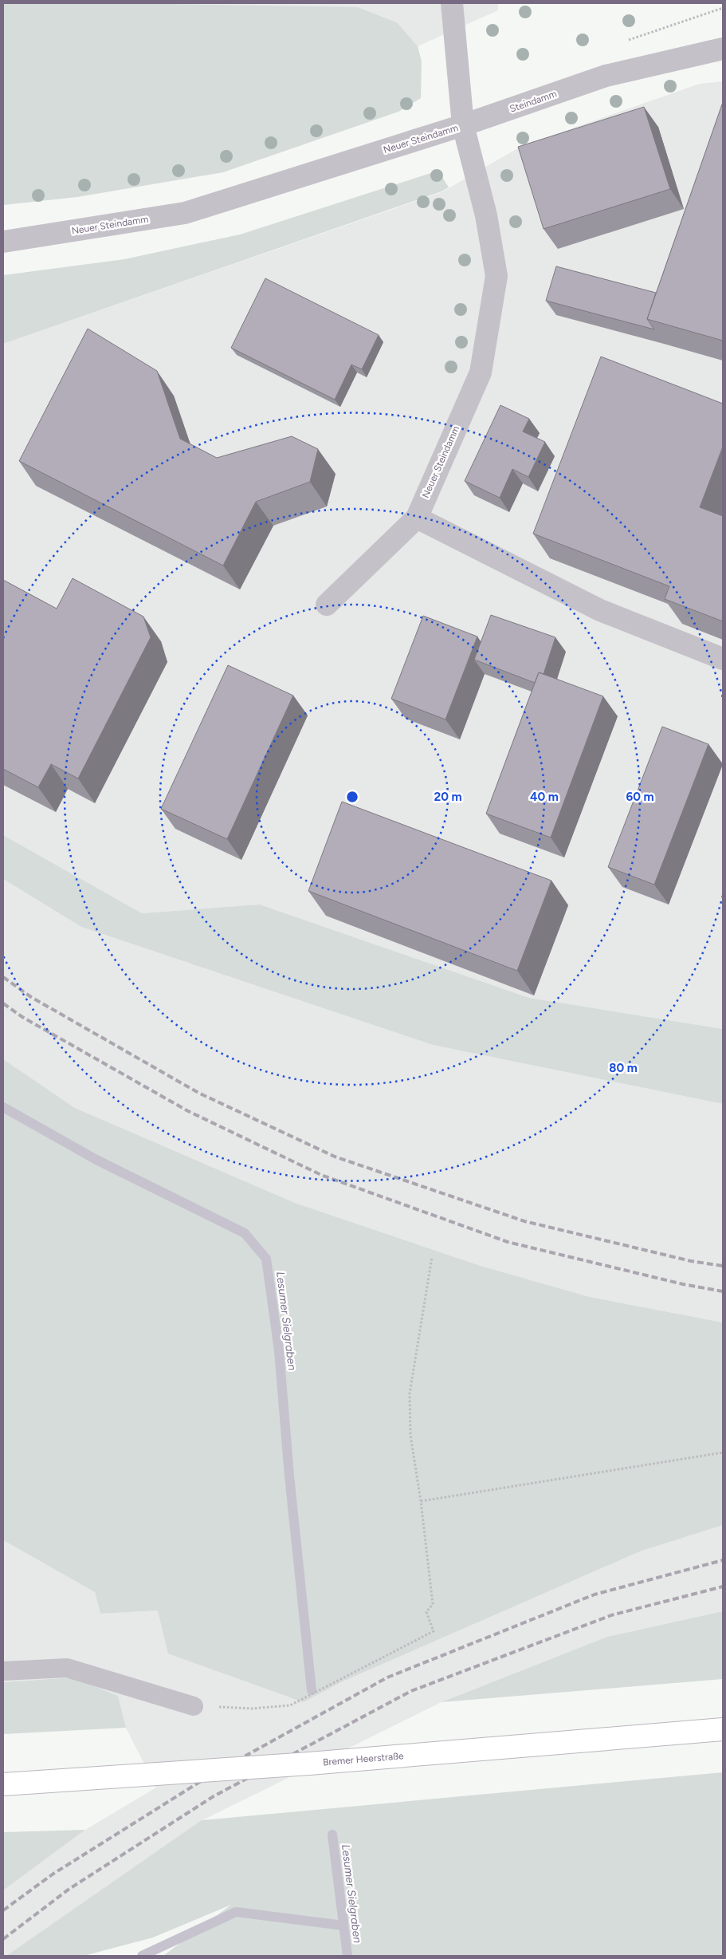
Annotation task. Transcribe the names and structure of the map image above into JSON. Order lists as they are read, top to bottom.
{
  "streets": {
    "main road": ["Bremer Heerstraße"],
    "street": ["Steindamm", "Neuer Steindamm"]
  },
  "crossings": [
    ["Steindamm", "Neuer Steindamm"]
  ],
  "water": ["Lesumer Sielgraben"],
  "rings": [
    "20 m",
    "40 m",
    "60 m",
    "80 m"
  ]
}
